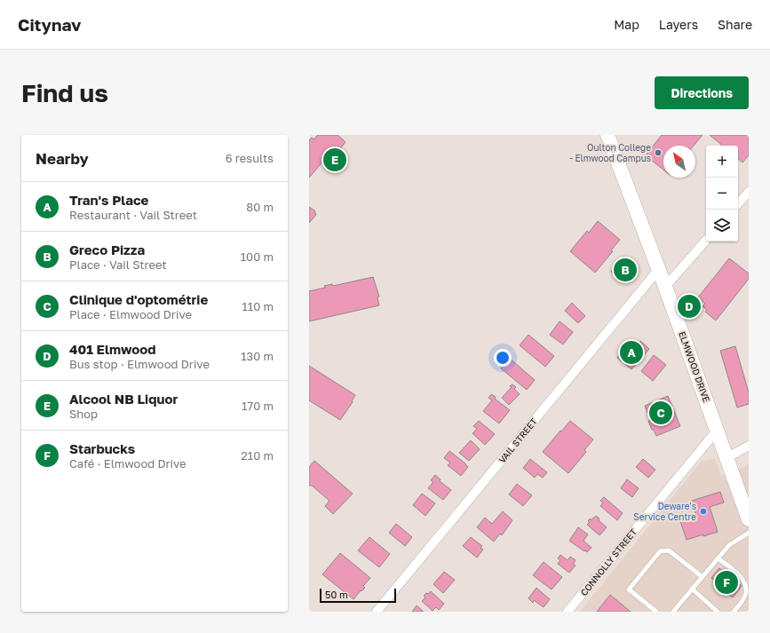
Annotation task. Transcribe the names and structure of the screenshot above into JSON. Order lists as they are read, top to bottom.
{
  "streets": {
    "main road": ["ELMWOOD DRIVE"],
    "street": ["VAIL STREET", "CONNOLLY STREET"]
  },
  "crossings": [
    ["ELMWOOD DRIVE", "VAIL STREET"],
    ["ELMWOOD DRIVE", "CONNOLLY STREET"]
  ],
  "places": ["Oulton College - Elmwood Campus", "Deware's Service Centre"],
  "scale_bar": "50 m",
  "north": "top left",
  "page": {
    "header": "Citynav",
    "nav": ["Map", "Layers", "Share"],
    "buttons": "Directions",
    "title": "Find us",
    "heading": ["Nearby", "6 results"],
    "map_buttons": ["+", "−"],
    "pins": [
      "E",
      "B",
      "D",
      "A",
      "C",
      "F"
    ],
    "list": [
      {
        "mark": "A",
        "name": "Tran's Place",
        "note": "Restaurant · Vail Street",
        "value": "80 m"
      },
      {
        "mark": "B",
        "name": "Greco Pizza",
        "note": "Place · Vail Street",
        "value": "100 m"
      },
      {
        "mark": "C",
        "name": "Clinique d'optométrie",
        "note": "Place · Elmwood Drive",
        "value": "110 m"
      },
      {
        "mark": "D",
        "name": "401 Elmwood",
        "note": "Bus stop · Elmwood Drive",
        "value": "130 m"
      },
      {
        "mark": "E",
        "name": "Alcool NB Liquor",
        "note": "Shop",
        "value": "170 m"
      },
      {
        "mark": "F",
        "name": "Starbucks",
        "note": "Café · Elmwood Drive",
        "value": "210 m"
      }
    ],
    "scale": "50 m"
  }
}
